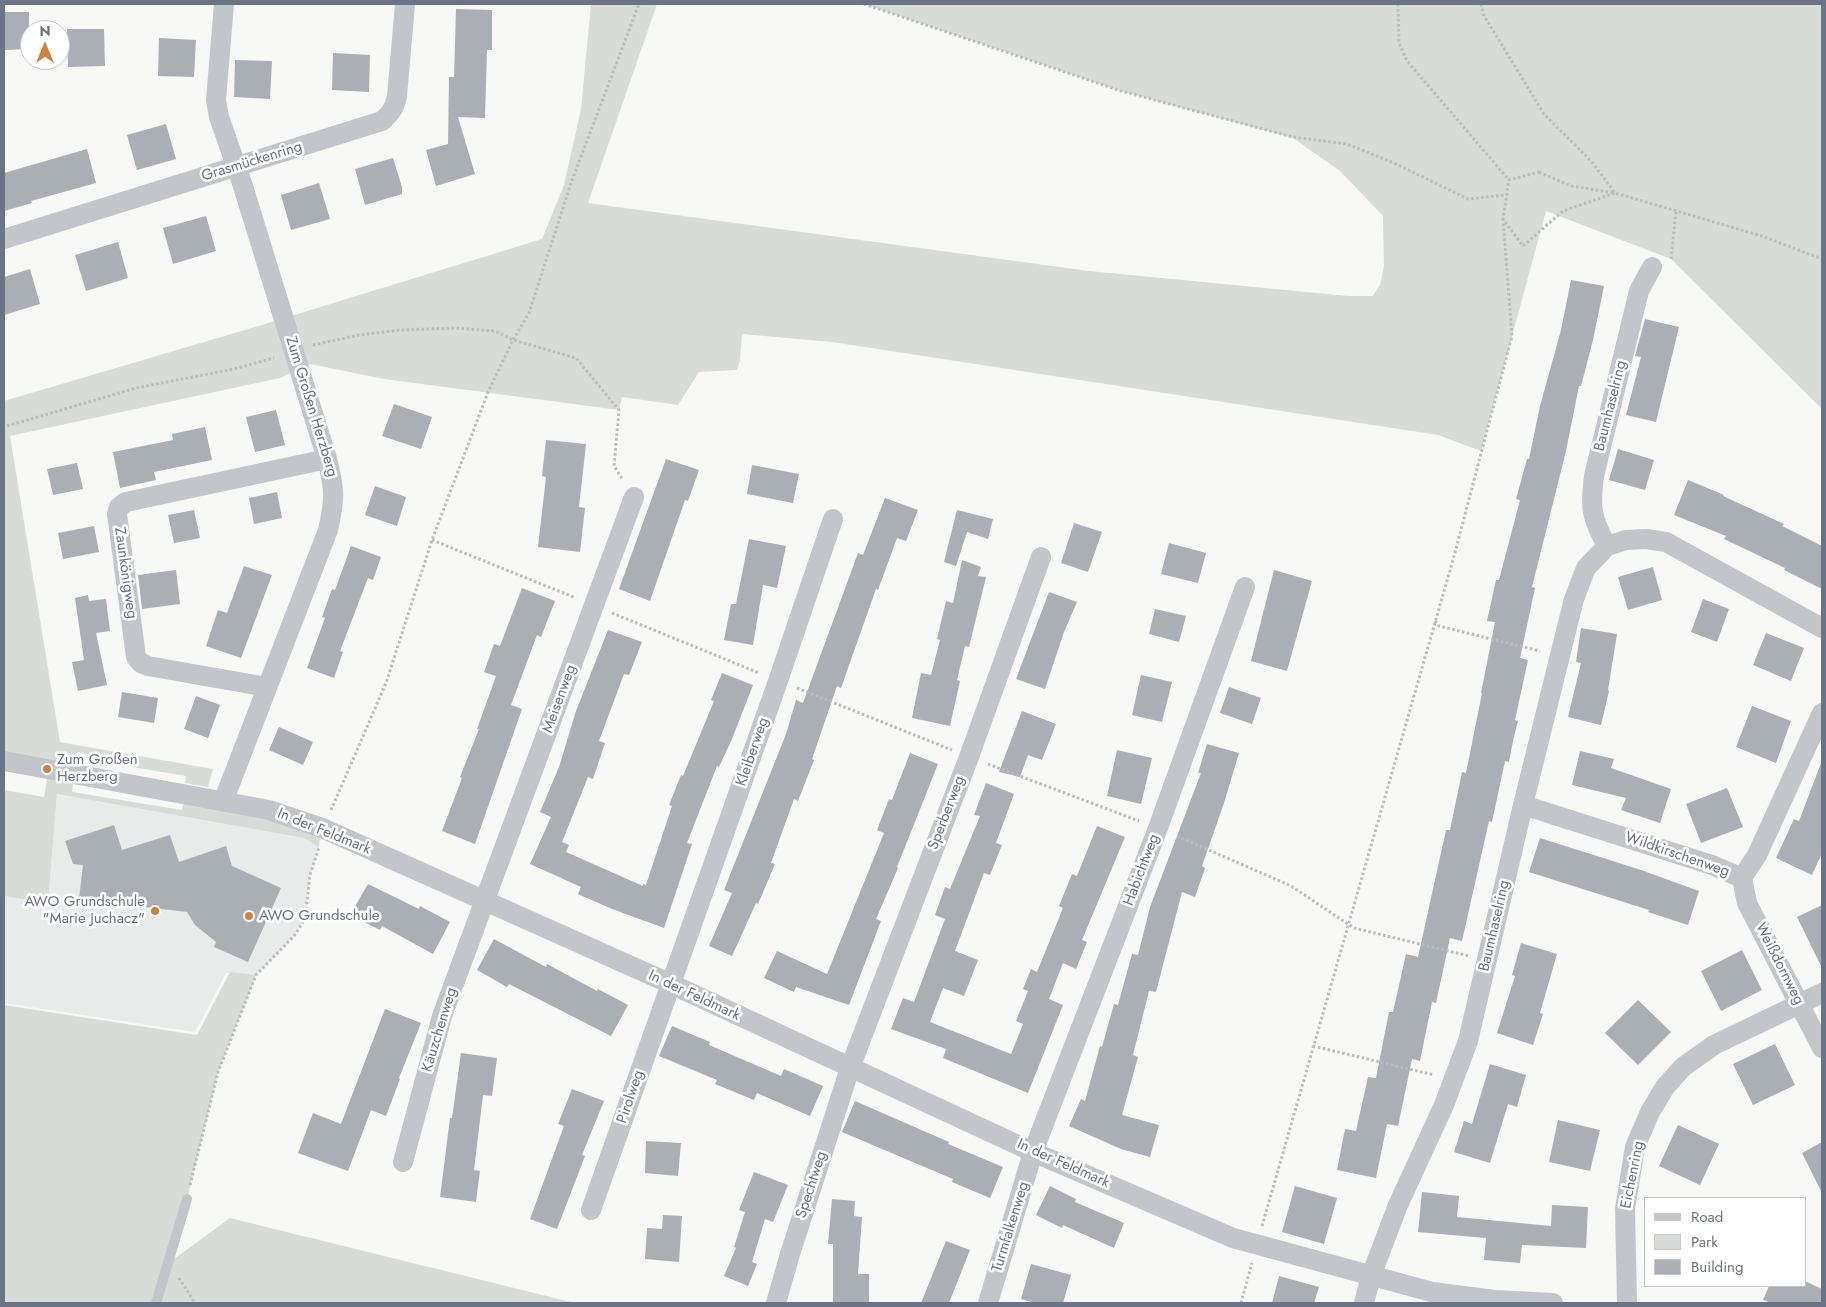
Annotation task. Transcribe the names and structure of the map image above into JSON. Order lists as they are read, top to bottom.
{
  "streets": {
    "street": [
      "Grasmückenring",
      "Baumhaselring",
      "Zum Großen Herzberg",
      "Zaunkönigweg",
      "Meisenweg",
      "Kleiberweg",
      "Sperberweg",
      "In der Feldmark",
      "Wildkirschenweg",
      "Habichtweg",
      "Weißdornweg",
      "Käuzchenweg",
      "Pirolweg",
      "Eichenring",
      "Spechtweg",
      "Turmfalkenweg"
    ]
  },
  "crossings": [
    ["Grasmückenring", "Zum Großen Herzberg"],
    ["Baumhaselring", "In der Feldmark"],
    ["Baumhaselring", "Wildkirschenweg"],
    ["Zum Großen Herzberg", "Zaunkönigweg"],
    ["Zum Großen Herzberg", "In der Feldmark"],
    ["Meisenweg", "In der Feldmark"],
    ["Meisenweg", "Käuzchenweg"],
    ["Kleiberweg", "In der Feldmark"],
    ["Kleiberweg", "Pirolweg"],
    ["Sperberweg", "In der Feldmark"],
    ["Sperberweg", "Spechtweg"],
    ["In der Feldmark", "Habichtweg"],
    ["In der Feldmark", "Käuzchenweg"],
    ["In der Feldmark", "Pirolweg"],
    ["In der Feldmark", "Spechtweg"],
    ["In der Feldmark", "Turmfalkenweg"],
    ["Wildkirschenweg", "Weißdornweg"],
    ["Habichtweg", "Turmfalkenweg"],
    ["Weißdornweg", "Eichenring"]
  ],
  "places": ["Zum Großen Herzberg", "AWO Grundschule \"Marie Juchacz\"", "AWO Grundschule"],
  "legend": ["Road", "Park", "Building"],
  "north": "top"
}
